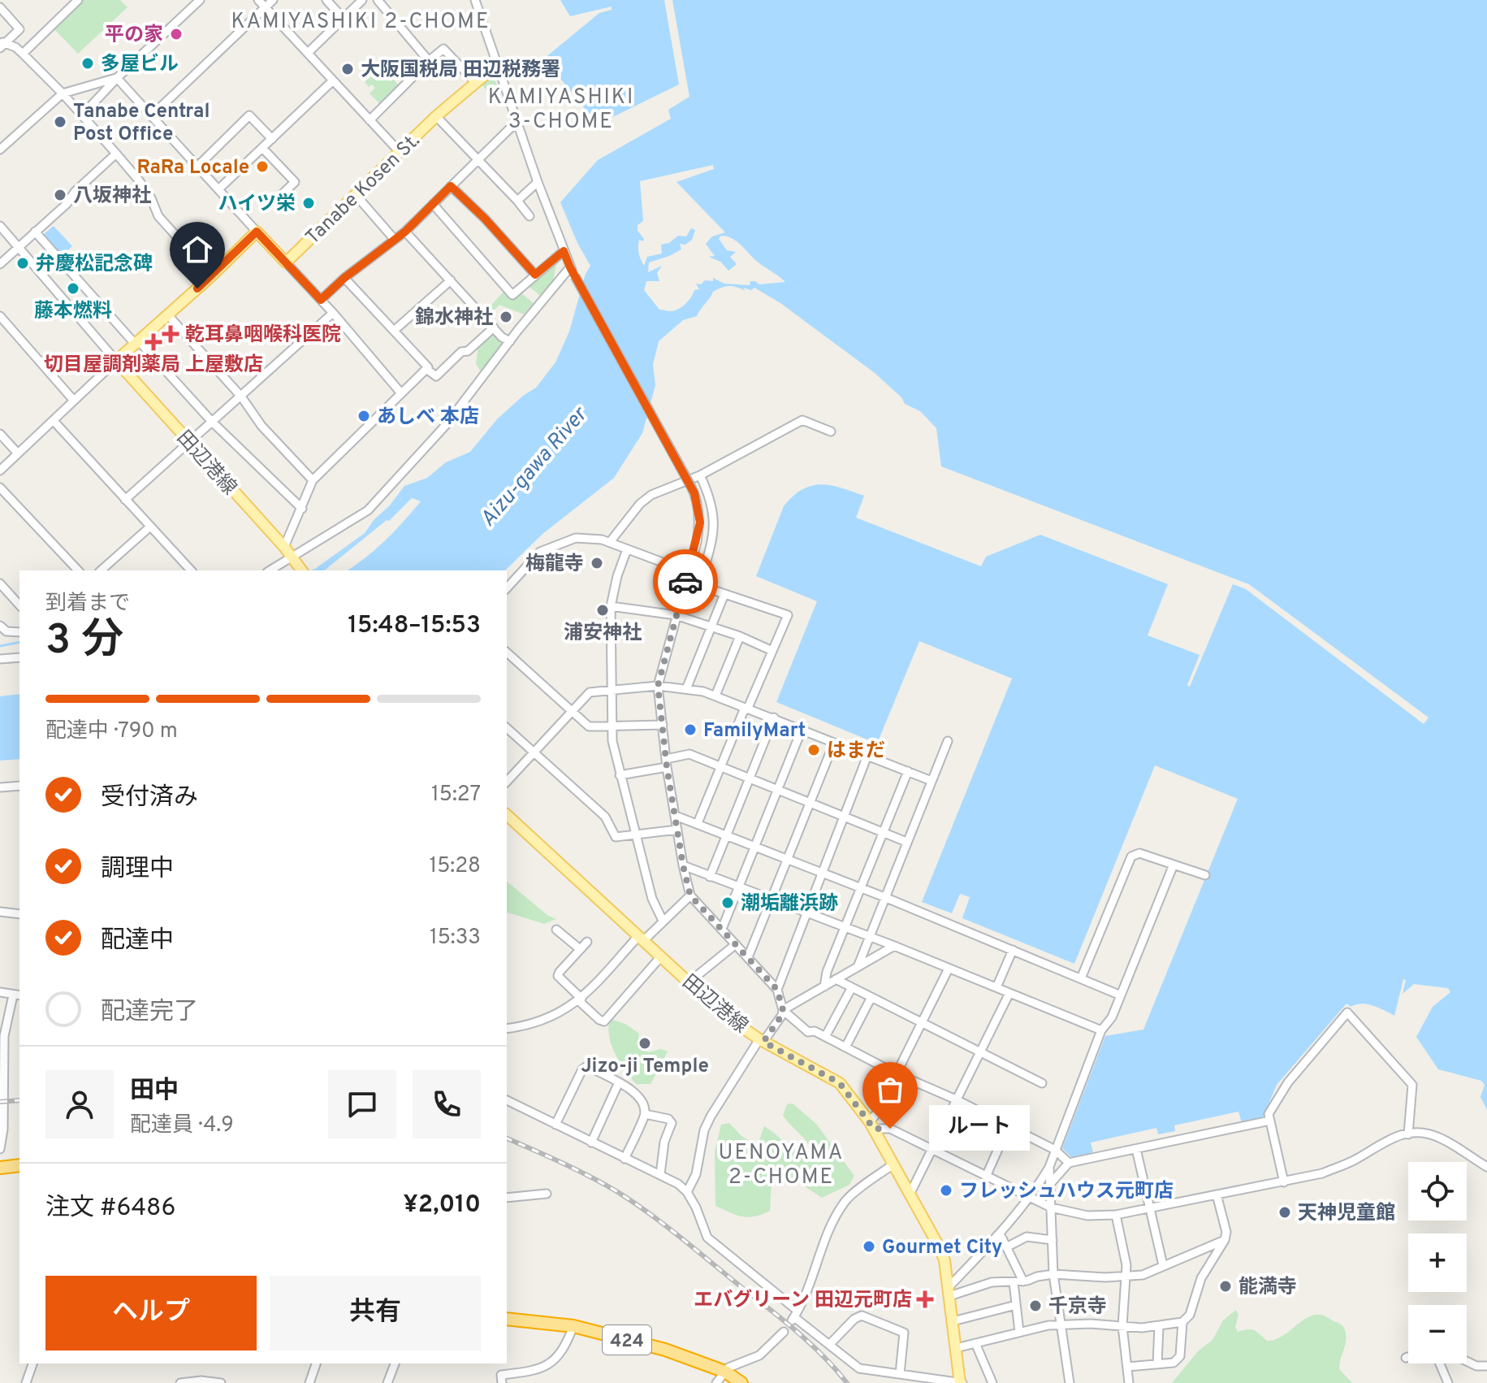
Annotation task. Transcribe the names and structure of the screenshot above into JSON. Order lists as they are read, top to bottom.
{
  "streets": {
    "highway": ["424"],
    "main road": ["Tanabe Kosen St.", "田辺港線"]
  },
  "districts": ["KAMIYASHIKI 2-CHOME", "KAMIYASHIKI 3-CHOME", "UENOYAMA 2-CHOME"],
  "water": ["Aizu-gawa River"],
  "places": {
    "other": [
      "平の家",
      "多屋ビル",
      "大阪国税局 田辺税務署",
      "Tanabe Central Post Office",
      "RaRa Locale",
      "八坂神社",
      "ハイツ栄",
      "弁慶松記念碑",
      "藤本燃料",
      "錦水神社",
      "あしべ 本店",
      "梅龍寺",
      "浦安神社",
      "FamilyMart",
      "はまだ",
      "潮垢離浜跡",
      "Jizo-ji Temple",
      "ルート",
      "フレッシュハウス元町店",
      "天神児童館",
      "Gourmet City",
      "能満寺",
      "千京寺"
    ],
    "health": ["乾耳鼻咽喉科医院", "切目屋調剤薬局 上屋敷店", "エバグリーン 田辺元町店"]
  },
  "page": {
    "heading": ["3 分", "到着まで", "15:48–15:53"],
    "panel": [
      "田中",
      "配達員 · 4.9",
      "注文 #6486",
      "¥2,010"
    ],
    "bar": "配達中 · 790 m",
    "list": [
      ["受付済み", "15:27"],
      ["調理中", "15:28"],
      ["配達中", "15:33"],
      "配達完了"
    ],
    "bubble": "ルート",
    "map_buttons": ["+", "−"],
    "buttons": ["ヘルプ", "共有"]
  }
}
